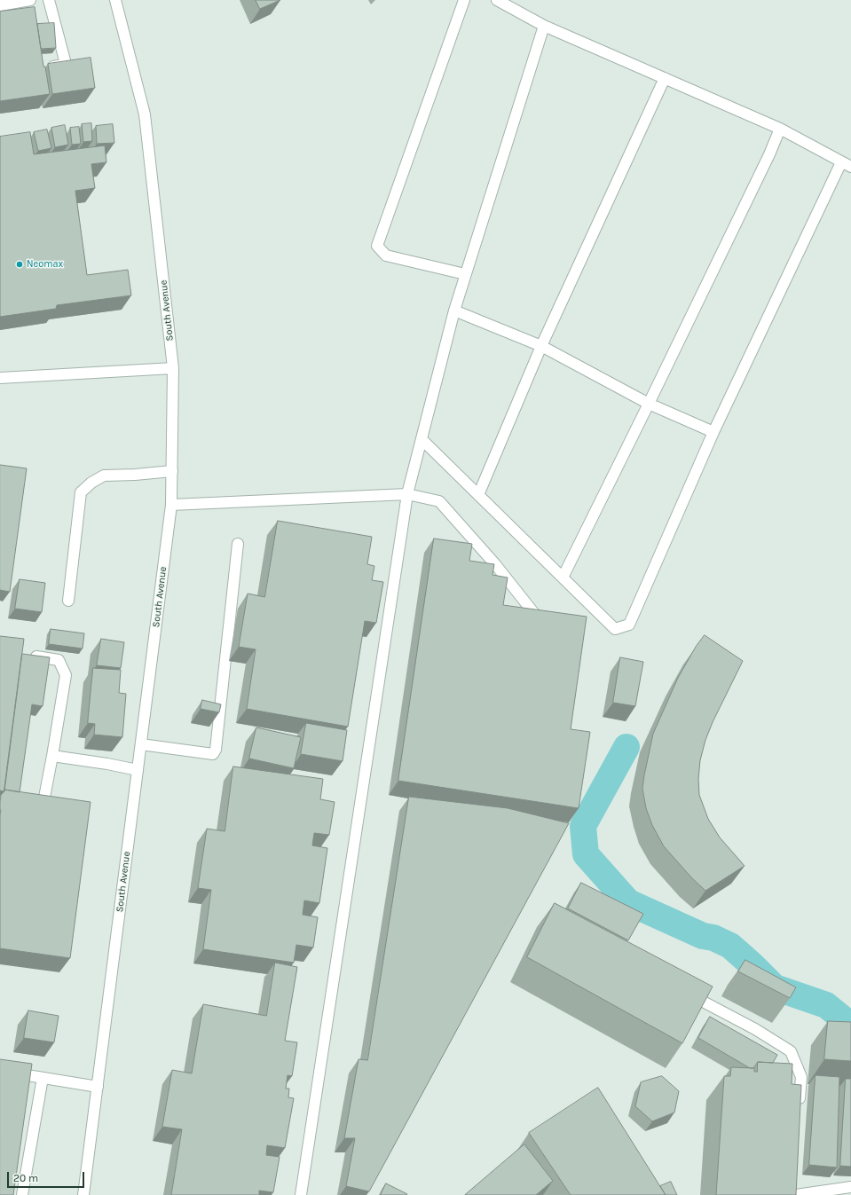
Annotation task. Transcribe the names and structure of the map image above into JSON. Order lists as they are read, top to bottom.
{
  "streets": {
    "street": ["South Avenue"]
  },
  "places": ["Neomax"],
  "scale_bar": "20 m"
}
